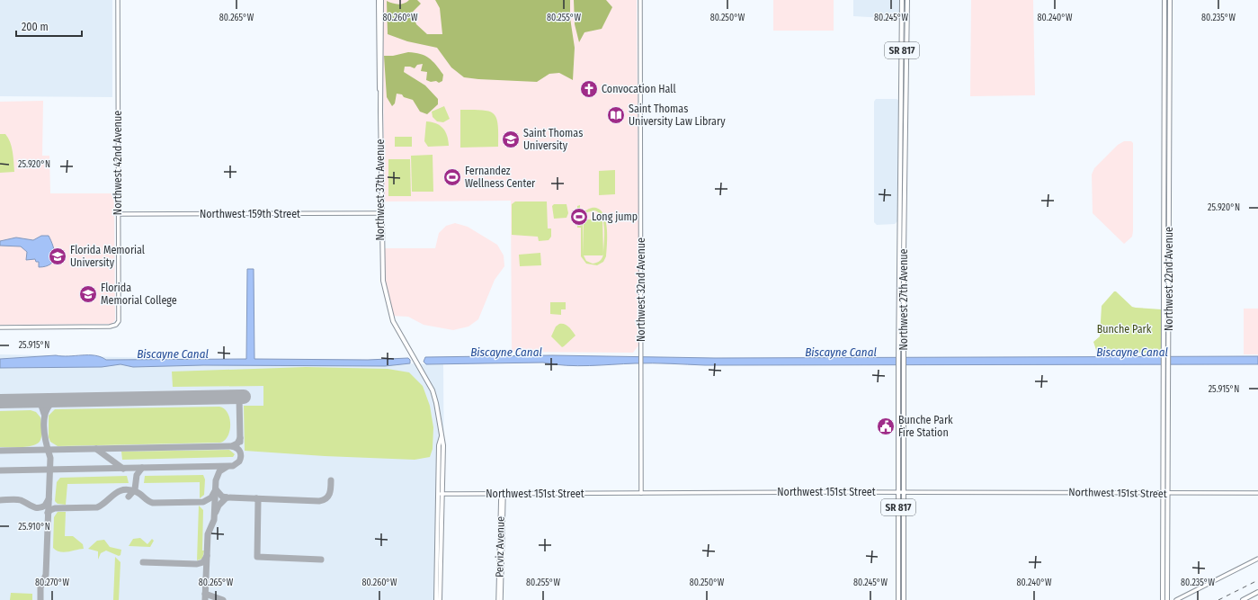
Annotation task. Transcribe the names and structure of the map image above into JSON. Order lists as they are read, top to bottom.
{
  "streets": {
    "main road": [
      "SR 817",
      "Northwest 37th Avenue",
      "Northwest 22nd Avenue",
      "Northwest 27th Avenue"
    ],
    "street": [
      "Northwest 42nd Avenue",
      "Northwest 159th Street",
      "Northwest 32nd Avenue",
      "Northwest 151st Street",
      "Perviz Avenue"
    ]
  },
  "crossings": [
    ["Northwest 42nd Avenue", "Northwest 159th Street"],
    ["Northwest 37th Avenue", "Northwest 159th Street"],
    ["Northwest 37th Avenue", "Northwest 151st Street"],
    ["Northwest 22nd Avenue", "Northwest 151st Street"],
    ["Northwest 32nd Avenue", "Northwest 151st Street"],
    ["Northwest 27th Avenue", "Northwest 151st Street"],
    ["Northwest 151st Street", "Perviz Avenue"]
  ],
  "water": ["Biscayne Canal"],
  "parks": ["Bunche Park"],
  "places": {
    "church": ["Convocation Hall"],
    "library": ["Saint Thomas University Law Library"],
    "school or university": ["Saint Thomas University", "Florida Memorial University", "Florida Memorial College"],
    "sports": ["Fernandez Wellness Center", "Long jump"],
    "public building": ["Bunche Park Fire Station"]
  },
  "scale_bar": "200 m",
  "coordinates": [
    "80.265°W",
    "80.260°W",
    "80.255°W",
    "80.250°W",
    "80.245°W",
    "80.240°W",
    "80.235°W",
    "25.920°N",
    "25.915°N",
    "25.910°N",
    "80.270°W"
  ]
}
